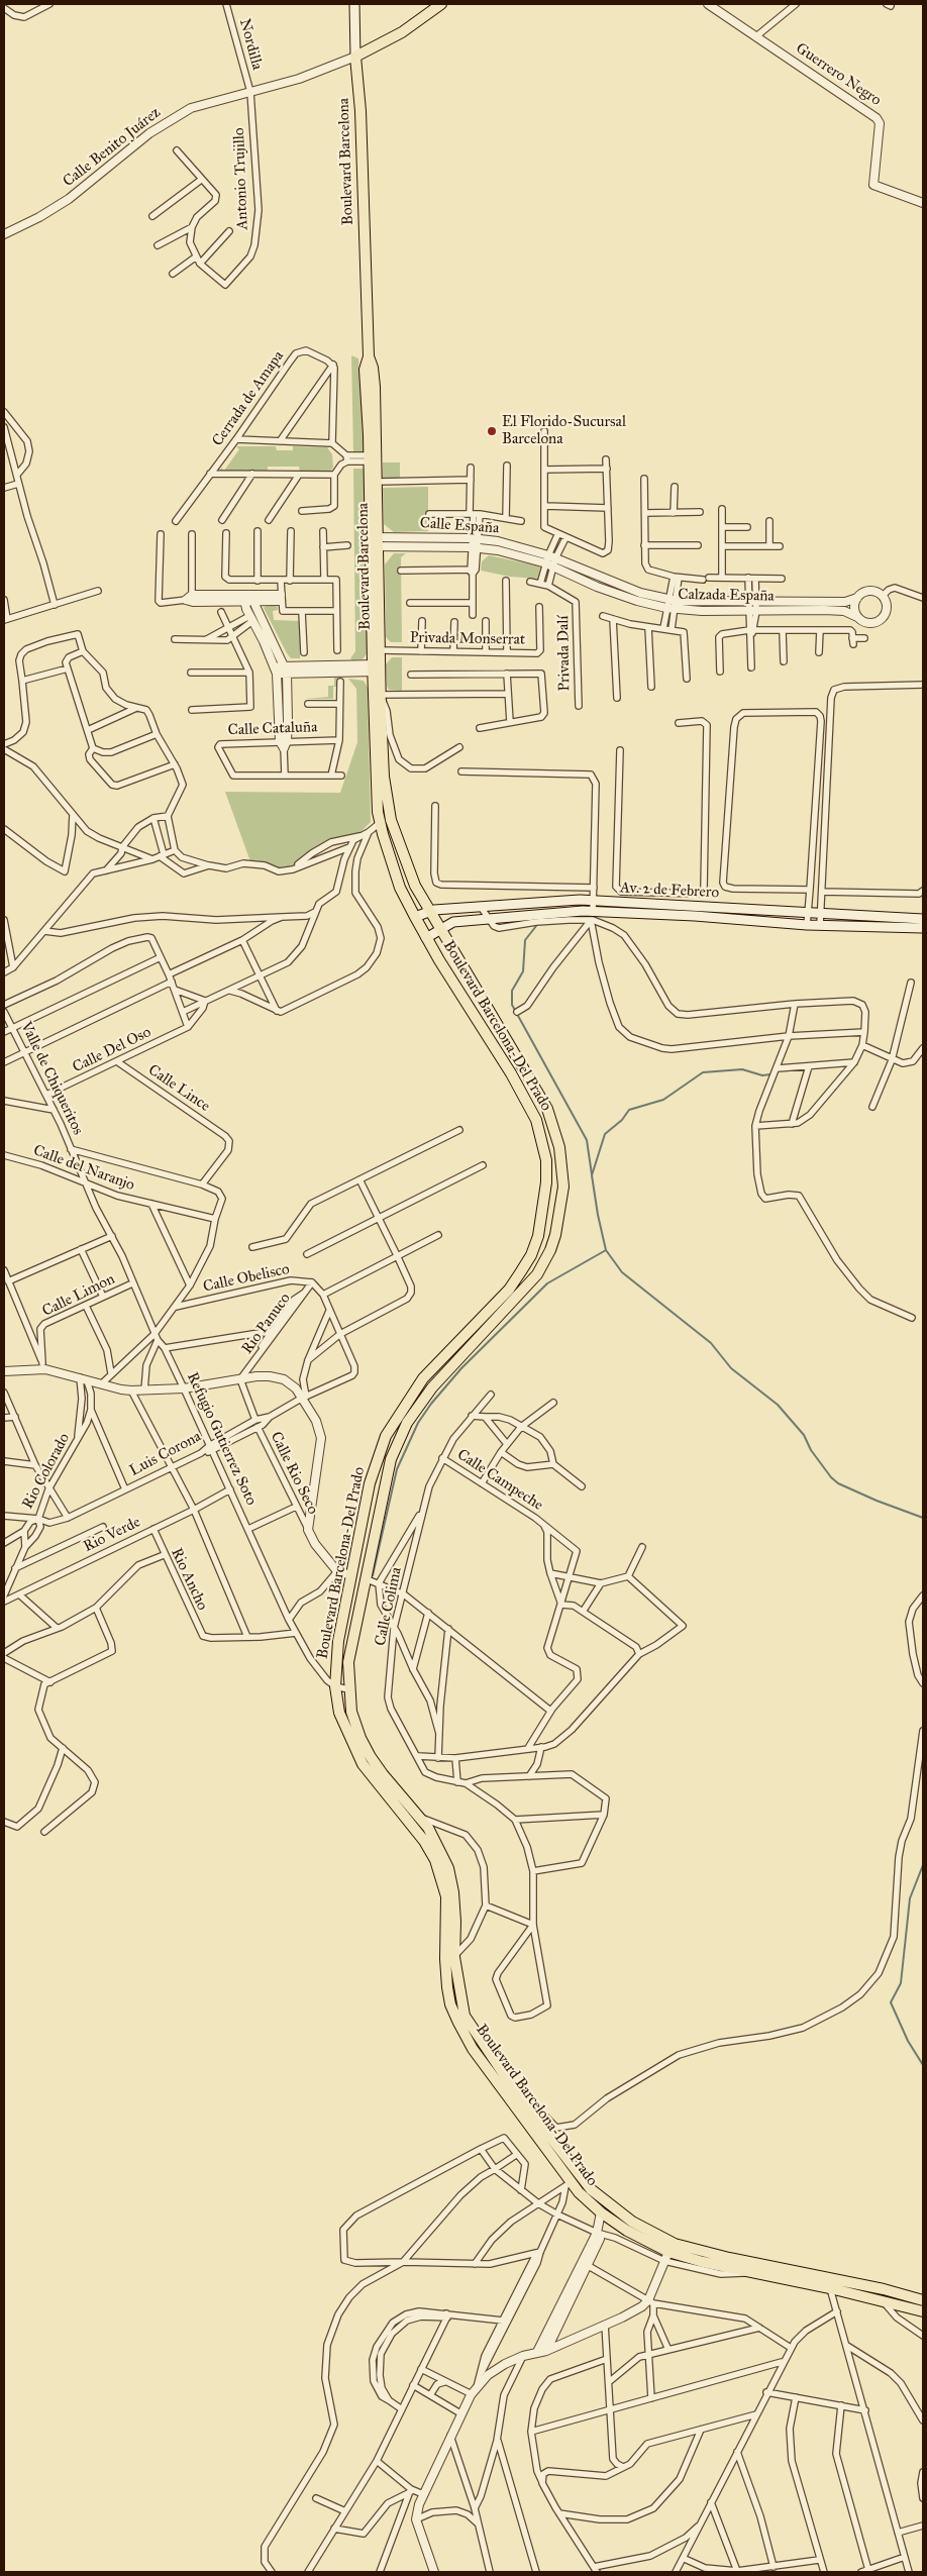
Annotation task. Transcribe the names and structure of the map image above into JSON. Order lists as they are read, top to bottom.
{
  "streets": {
    "main road": ["Boulevard Barcelona", "Av. 2 de Febrero", "Boulevard Barcelona-Del Prado"],
    "street": [
      "Nordilla",
      "Guerrero Negro",
      "Calle Benito Juárez",
      "Antonio Trujillo",
      "Cerrada de Amapa",
      "Calle España",
      "Calzada España",
      "Privada Monserrat",
      "Privada Dalí",
      "Calle Cataluña",
      "Calle Del Oso",
      "Valle de Chiqueritos",
      "Calle Lince",
      "Calle del Naranjo",
      "Calle Obelisco",
      "Calle Limon",
      "Rio Panuco",
      "Refugio Gutierrez Soto",
      "Luis Corona",
      "Rio Colorado",
      "Calle Rio Seco",
      "Calle Campeche",
      "Rio Verde",
      "Rio Ancho",
      "Calle Colima"
    ]
  },
  "crossings": [
    ["Nordilla", "Calle Benito Juárez"],
    ["Nordilla", "Antonio Trujillo"],
    ["Calle Benito Juárez", "Boulevard Barcelona"],
    ["Calle Benito Juárez", "Antonio Trujillo"],
    ["Boulevard Barcelona", "Calle España"],
    ["Boulevard Barcelona", "Privada Monserrat"],
    ["Boulevard Barcelona", "Boulevard Barcelona-Del Prado"],
    ["Calle España", "Calzada España"],
    ["Av. 2 de Febrero", "Boulevard Barcelona-Del Prado"],
    ["Boulevard Barcelona-Del Prado", "Refugio Gutierrez Soto"],
    ["Calle Del Oso", "Valle de Chiqueritos"],
    ["Calle Del Oso", "Calle Lince"],
    ["Valle de Chiqueritos", "Calle del Naranjo"],
    ["Valle de Chiqueritos", "Refugio Gutierrez Soto"],
    ["Calle del Naranjo", "Refugio Gutierrez Soto"],
    ["Calle Obelisco", "Rio Panuco"],
    ["Calle Obelisco", "Luis Corona"],
    ["Calle Limon", "Refugio Gutierrez Soto"],
    ["Rio Panuco", "Calle Rio Seco"],
    ["Refugio Gutierrez Soto", "Luis Corona"],
    ["Refugio Gutierrez Soto", "Rio Verde"],
    ["Luis Corona", "Rio Colorado"],
    ["Luis Corona", "Calle Rio Seco"],
    ["Calle Campeche", "Calle Colima"],
    ["Rio Verde", "Rio Ancho"]
  ],
  "places": ["El Florido-Sucursal Barcelona"]
}
